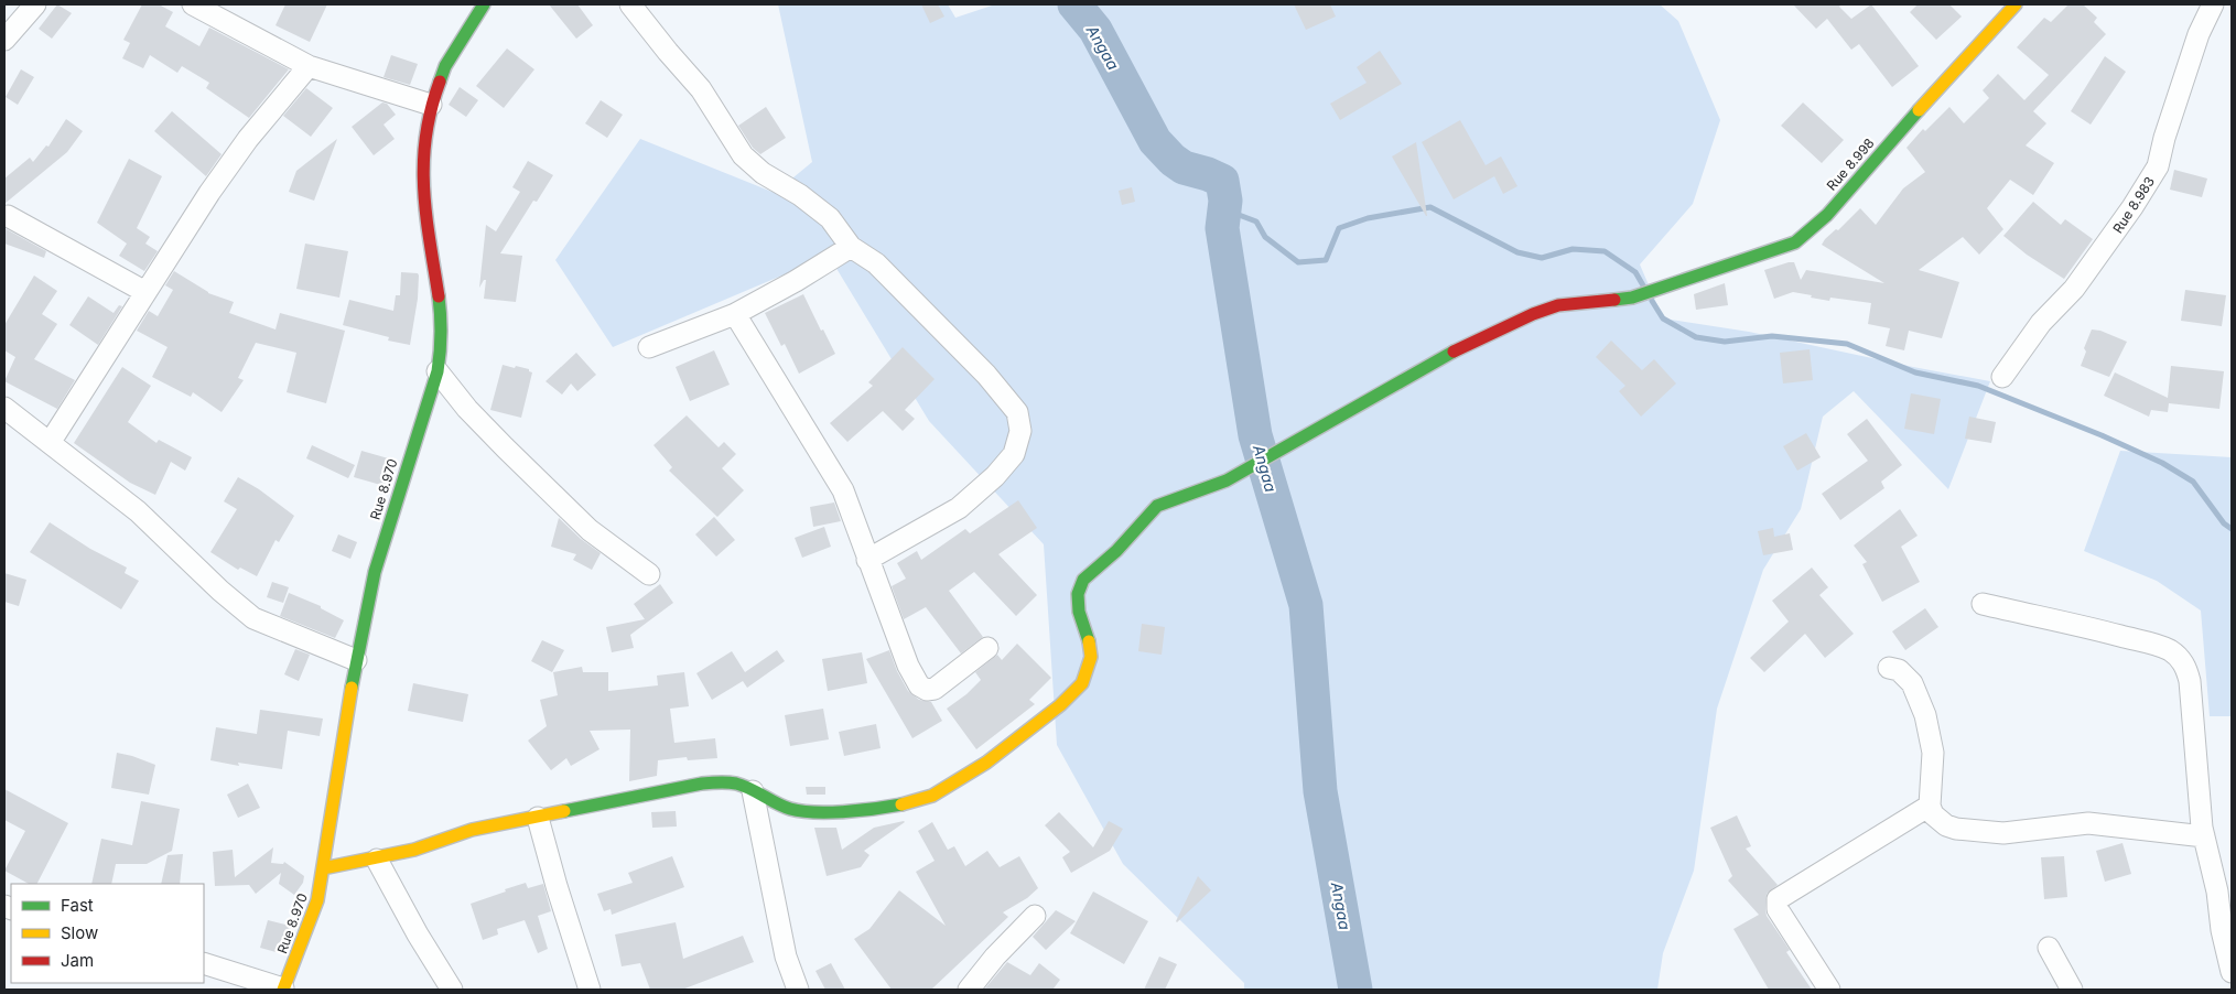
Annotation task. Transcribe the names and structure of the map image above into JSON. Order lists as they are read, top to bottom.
{
  "streets": {
    "street": ["Rue 8.998", "Rue 8.983", "Rue 8.970"]
  },
  "crossings": [
    ["Rue 8.998", "Rue 8.970"]
  ],
  "water": ["Angaa"],
  "legend": ["Fast", "Slow", "Jam"]
}
